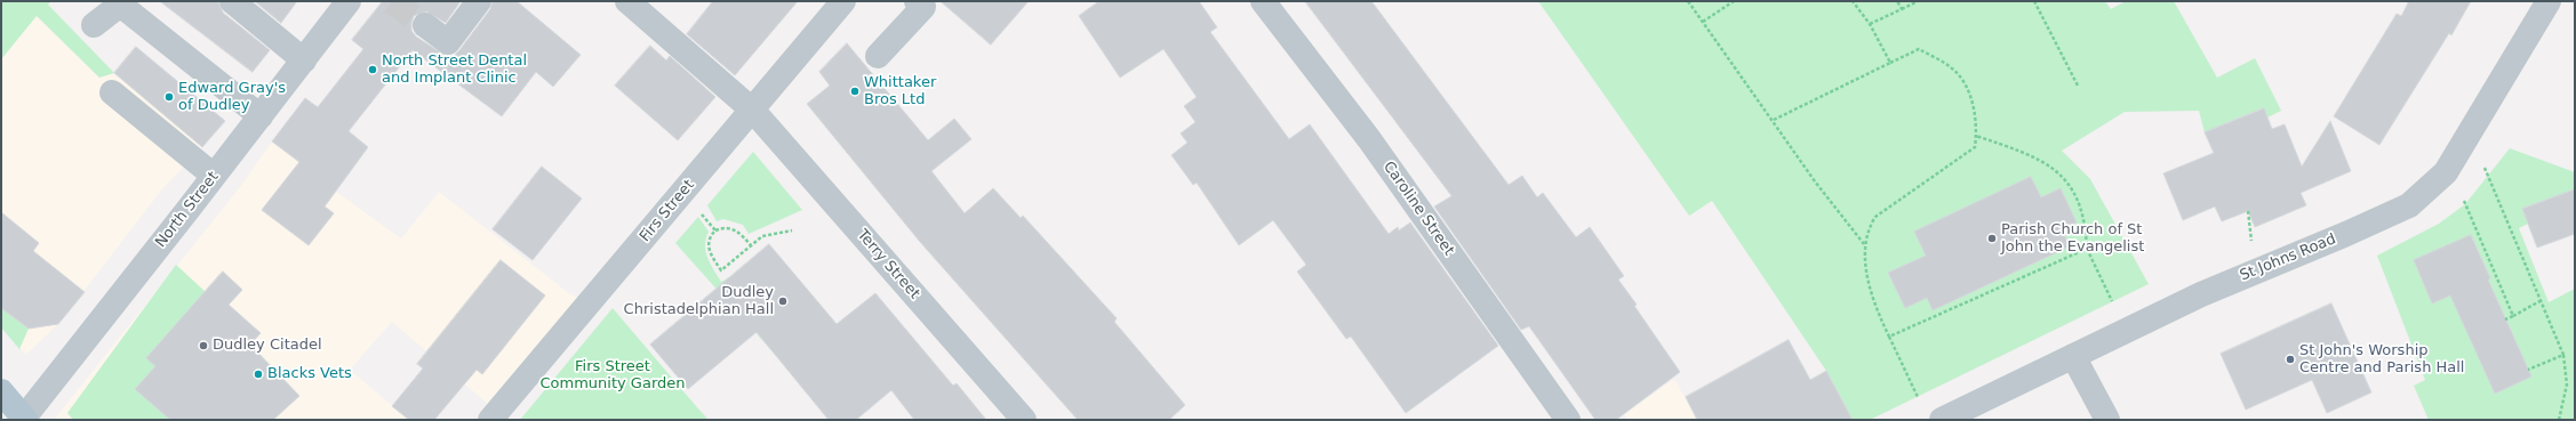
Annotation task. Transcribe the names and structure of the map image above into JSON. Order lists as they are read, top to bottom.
{
  "streets": {
    "street": [
      "Caroline Street",
      "North Street",
      "Firs Street",
      "St Johns Road",
      "Terry Street"
    ]
  },
  "crossings": [
    ["Firs Street", "Terry Street"]
  ],
  "parks": ["Firs Street Community Garden"],
  "places": [
    "North Street Dental and Implant Clinic",
    "Whittaker Bros Ltd",
    "Edward Gray's of Dudley",
    "Parish Church of St John the Evangelist",
    "Dudley Christadelphian Hall",
    "Dudley Citadel",
    "St John's Worship Centre and Parish Hall",
    "Blacks Vets"
  ]
}
